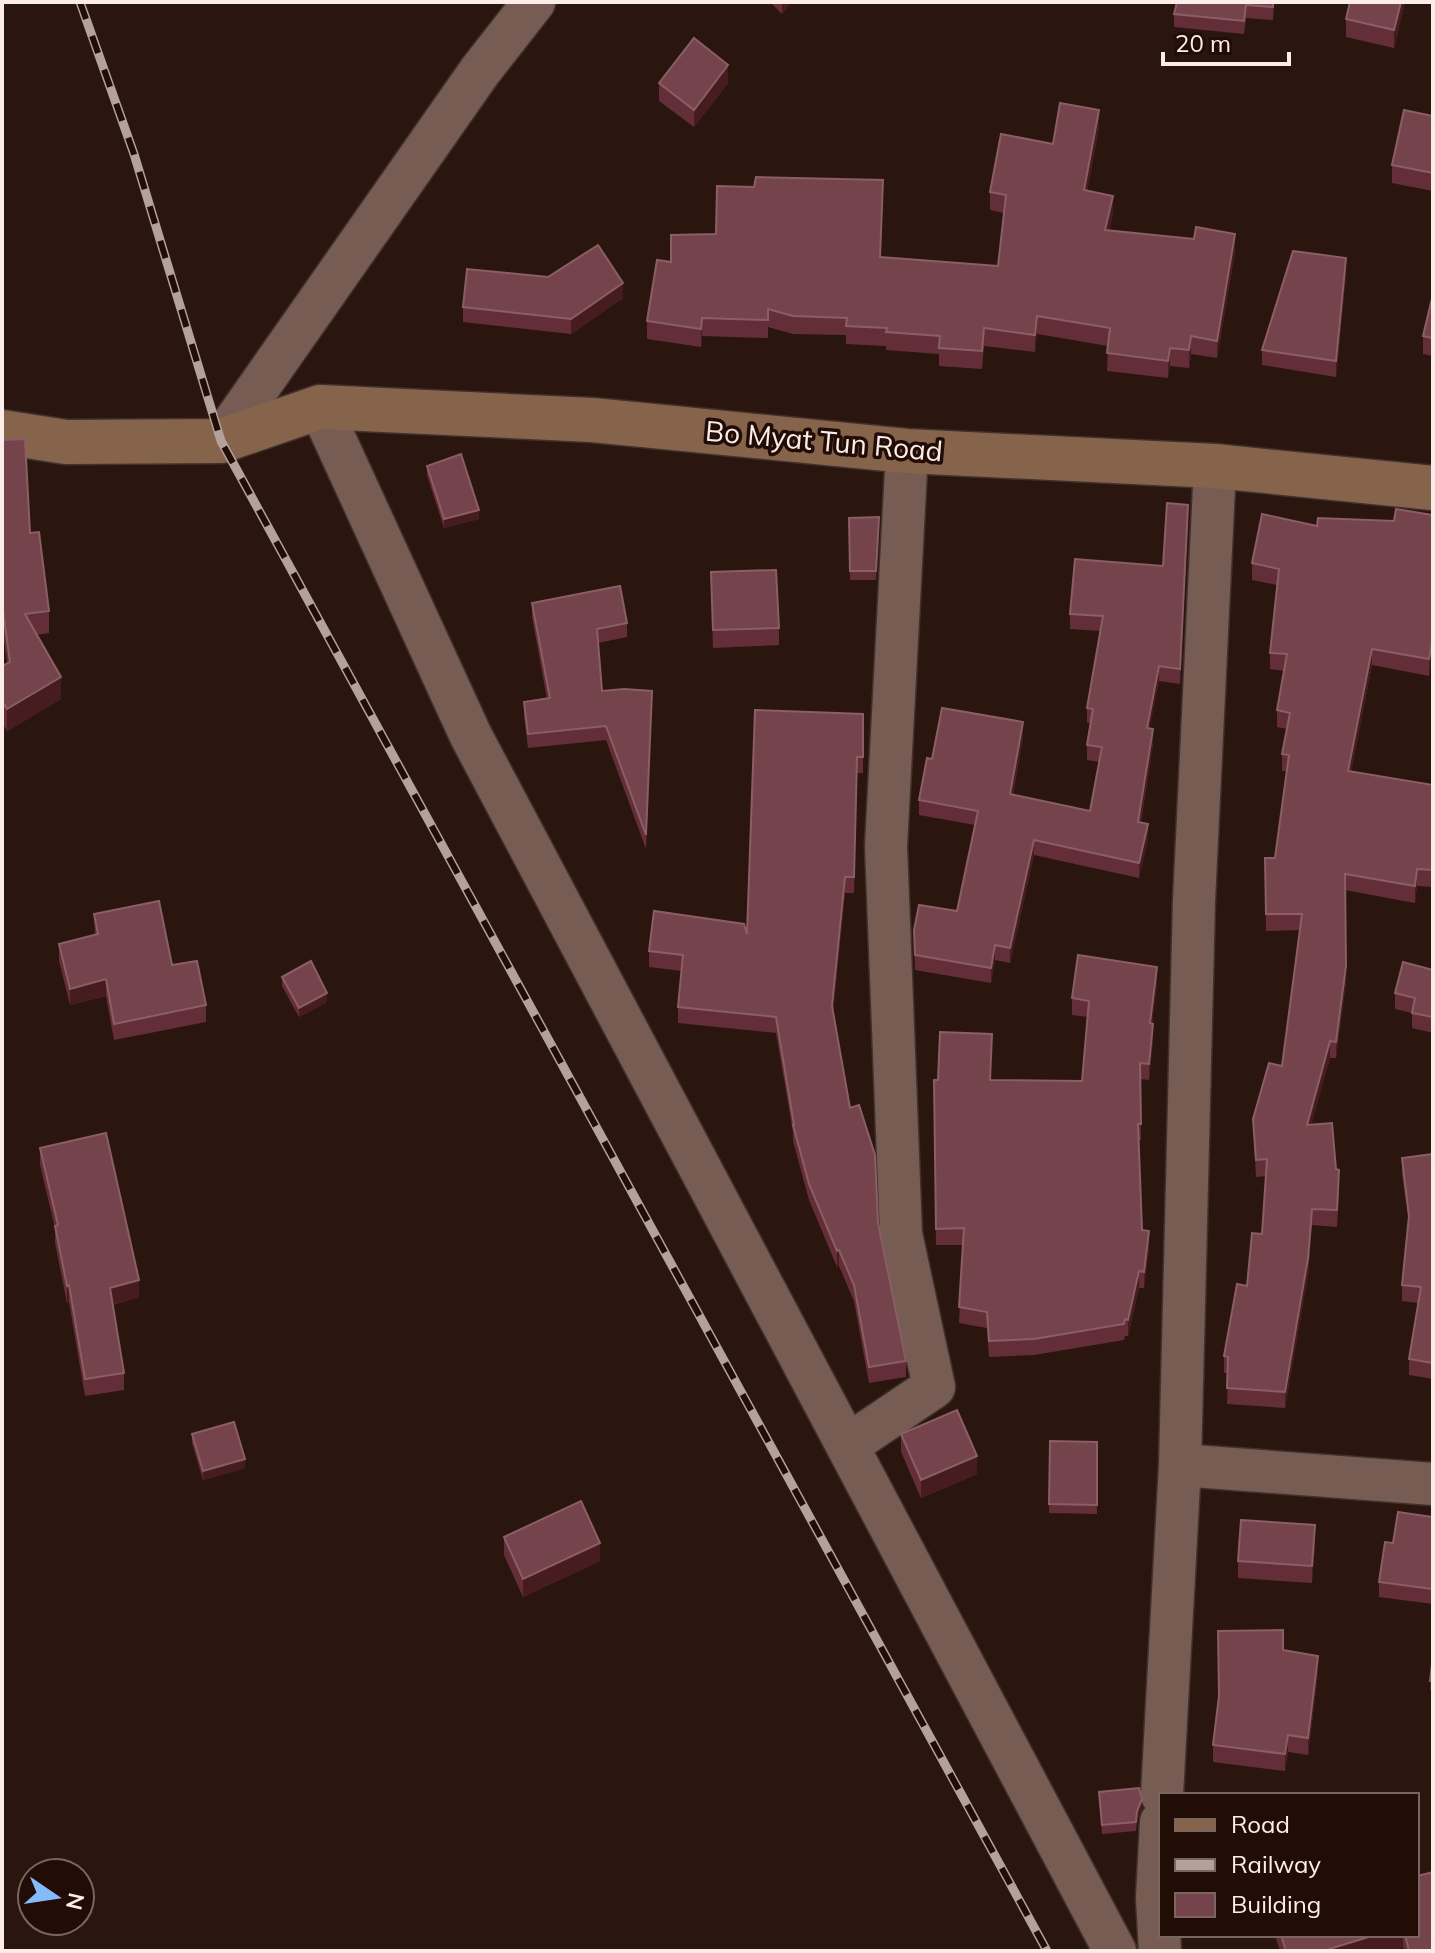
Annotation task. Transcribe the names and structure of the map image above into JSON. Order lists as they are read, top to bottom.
{
  "streets": {
    "main road": ["Bo Myat Tun Road"]
  },
  "legend": ["Road", "Railway", "Building"],
  "scale_bar": "20 m",
  "north": "right"
}
